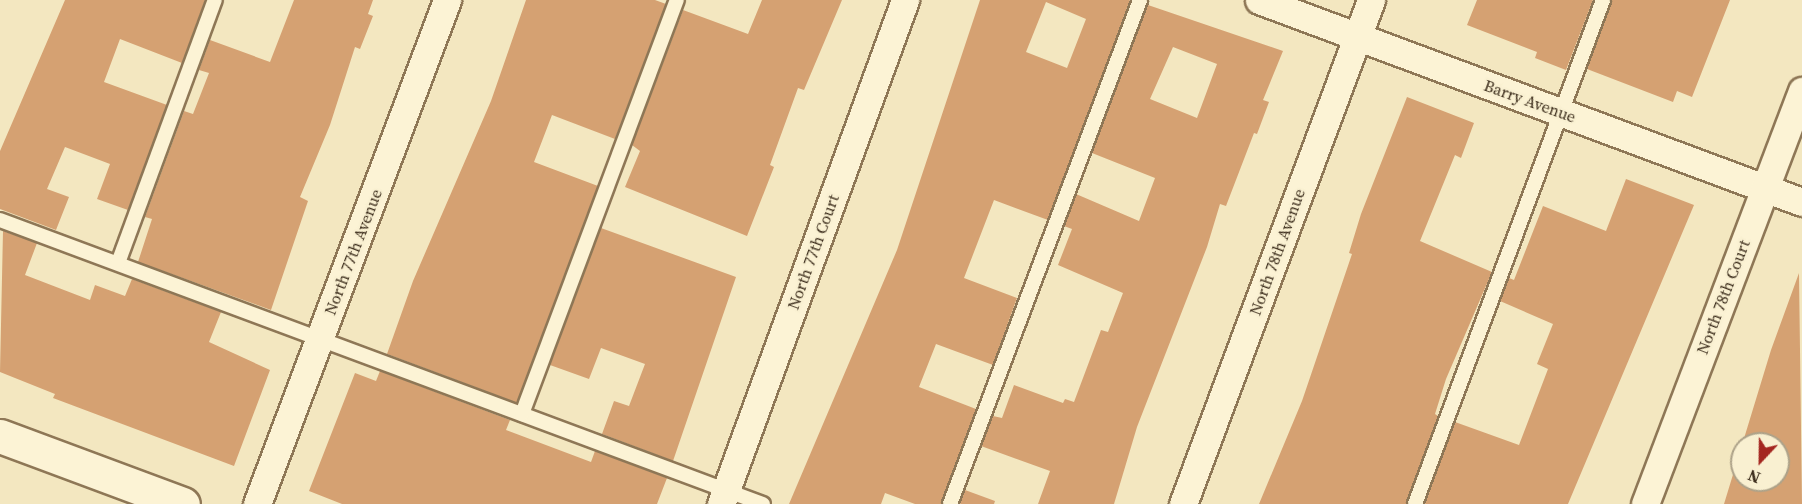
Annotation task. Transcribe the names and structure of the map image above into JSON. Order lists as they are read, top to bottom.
{
  "streets": {
    "street": [
      "Barry Avenue",
      "North 77th Avenue",
      "North 77th Court",
      "North 78th Avenue",
      "North 78th Court"
    ]
  },
  "crossings": [
    ["Barry Avenue", "North 78th Avenue"],
    ["Barry Avenue", "North 78th Court"]
  ],
  "north": "bottom"
}
